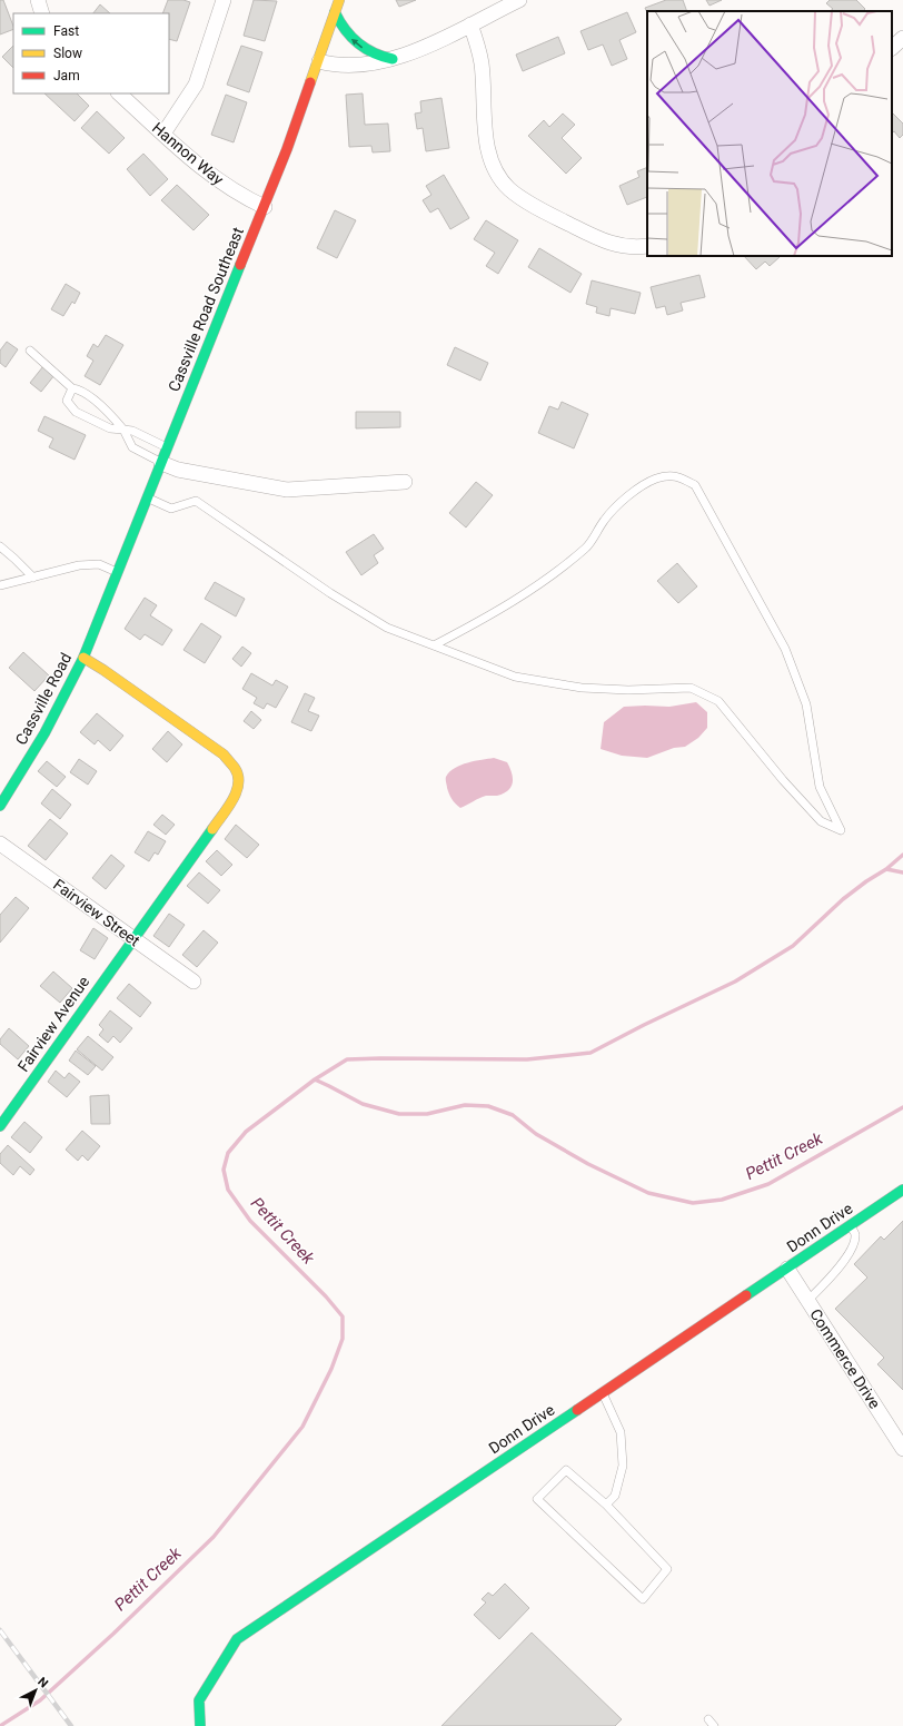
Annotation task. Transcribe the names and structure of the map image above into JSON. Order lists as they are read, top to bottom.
{
  "streets": {
    "street": [
      "Hannon Way",
      "Cassville Road Southeast",
      "Cassville Road",
      "Fairview Street",
      "Fairview Avenue",
      "Donn Drive",
      "Commerce Drive"
    ]
  },
  "crossings": [
    ["Hannon Way", "Cassville Road Southeast"],
    ["Cassville Road Southeast", "Cassville Road"],
    ["Cassville Road", "Fairview Avenue"],
    ["Fairview Street", "Fairview Avenue"],
    ["Donn Drive", "Commerce Drive"]
  ],
  "water": ["Pettit Creek"],
  "legend": ["Fast", "Slow", "Jam"],
  "north": "top right"
}
